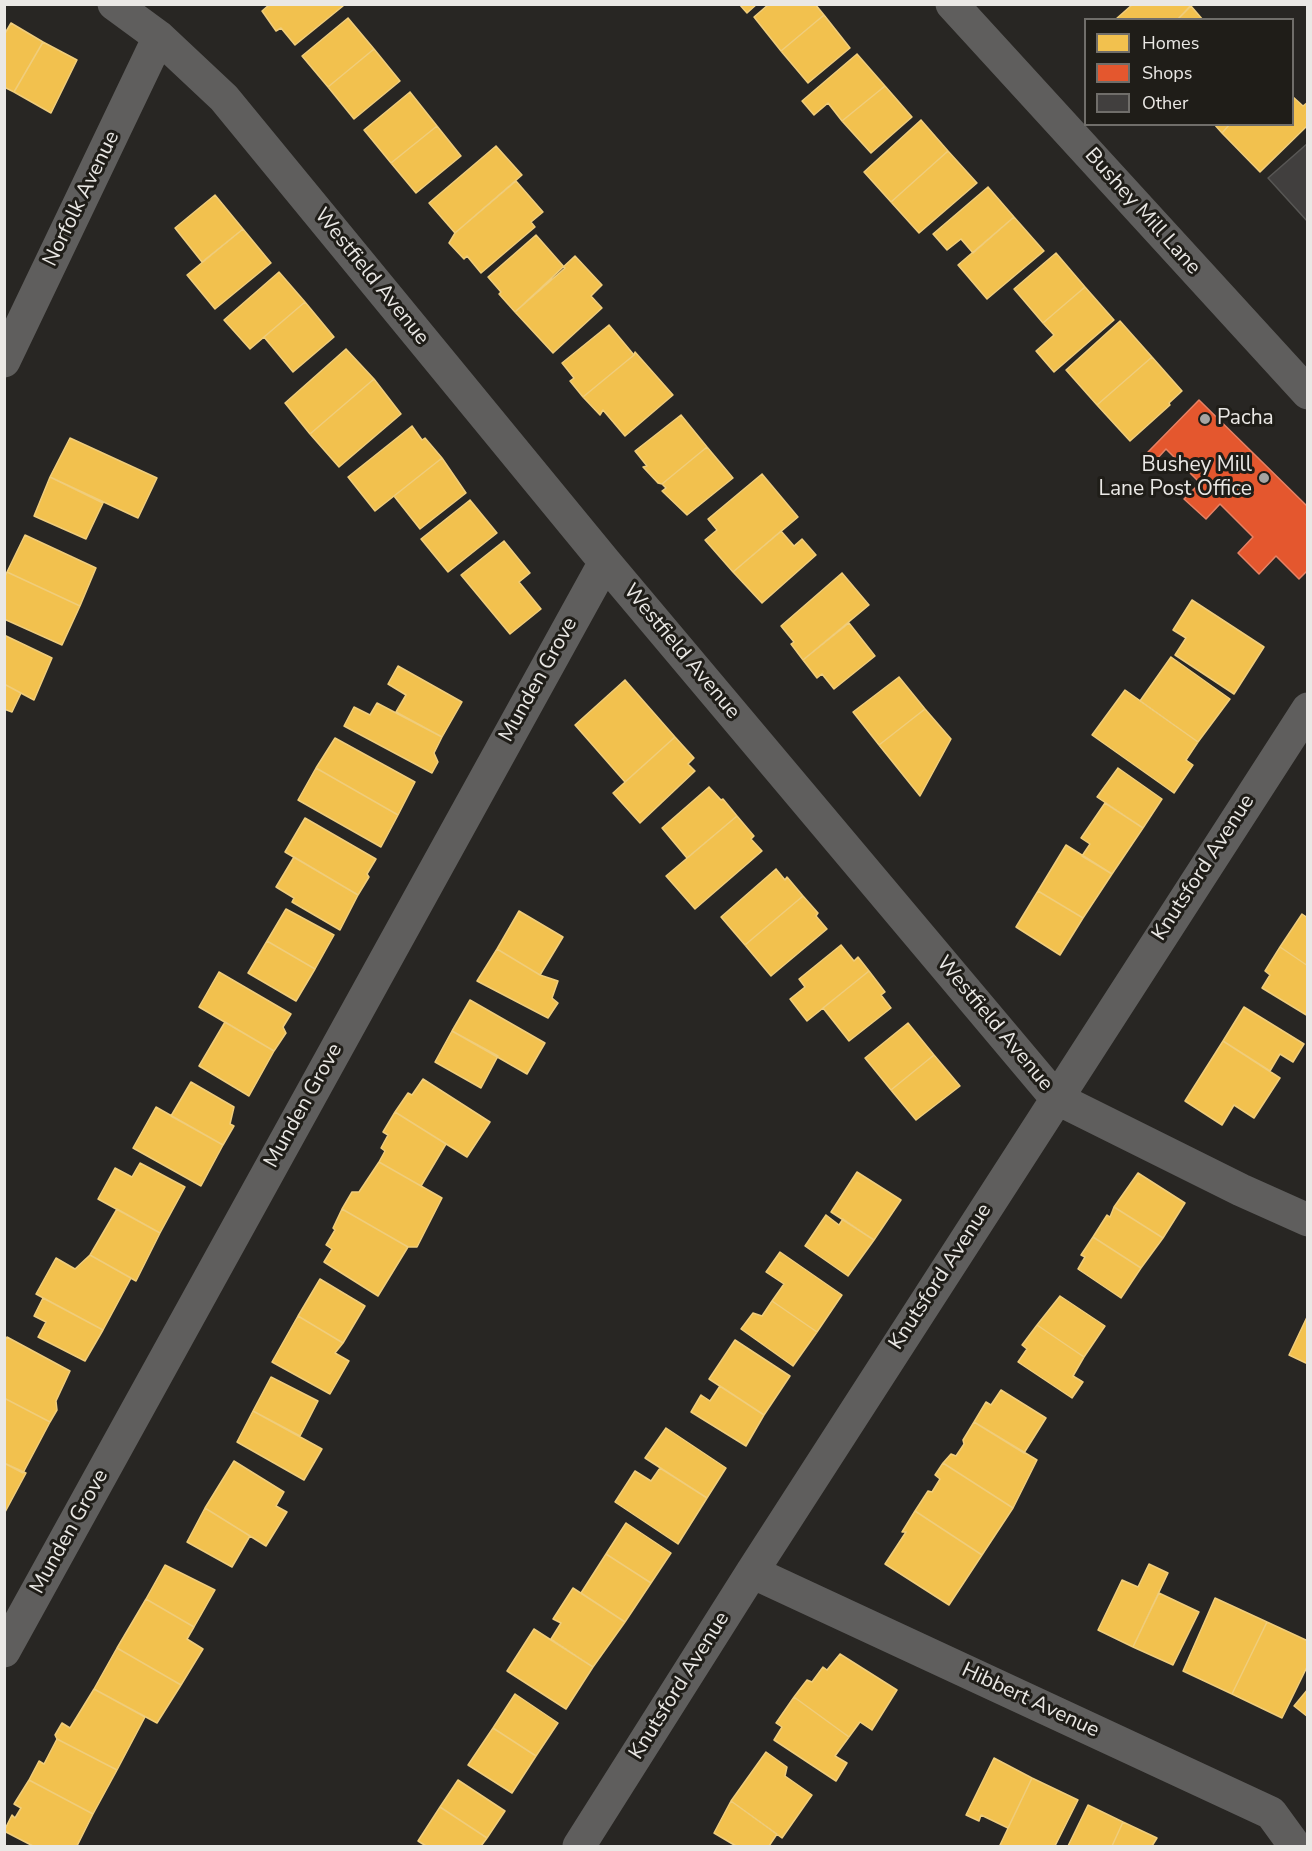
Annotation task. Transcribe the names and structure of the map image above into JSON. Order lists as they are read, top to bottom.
{
  "streets": {
    "street": [
      "Norfolk Avenue",
      "Bushey Mill Lane",
      "Westfield Avenue",
      "Munden Grove",
      "Knutsford Avenue",
      "Hibbert Avenue"
    ]
  },
  "crossings": [
    ["Norfolk Avenue", "Westfield Avenue"],
    ["Westfield Avenue", "Munden Grove"],
    ["Westfield Avenue", "Knutsford Avenue"],
    ["Knutsford Avenue", "Hibbert Avenue"]
  ],
  "places": ["Pacha", "Bushey Mill Lane Post Office"],
  "legend": ["Homes", "Shops", "Other"]
}
